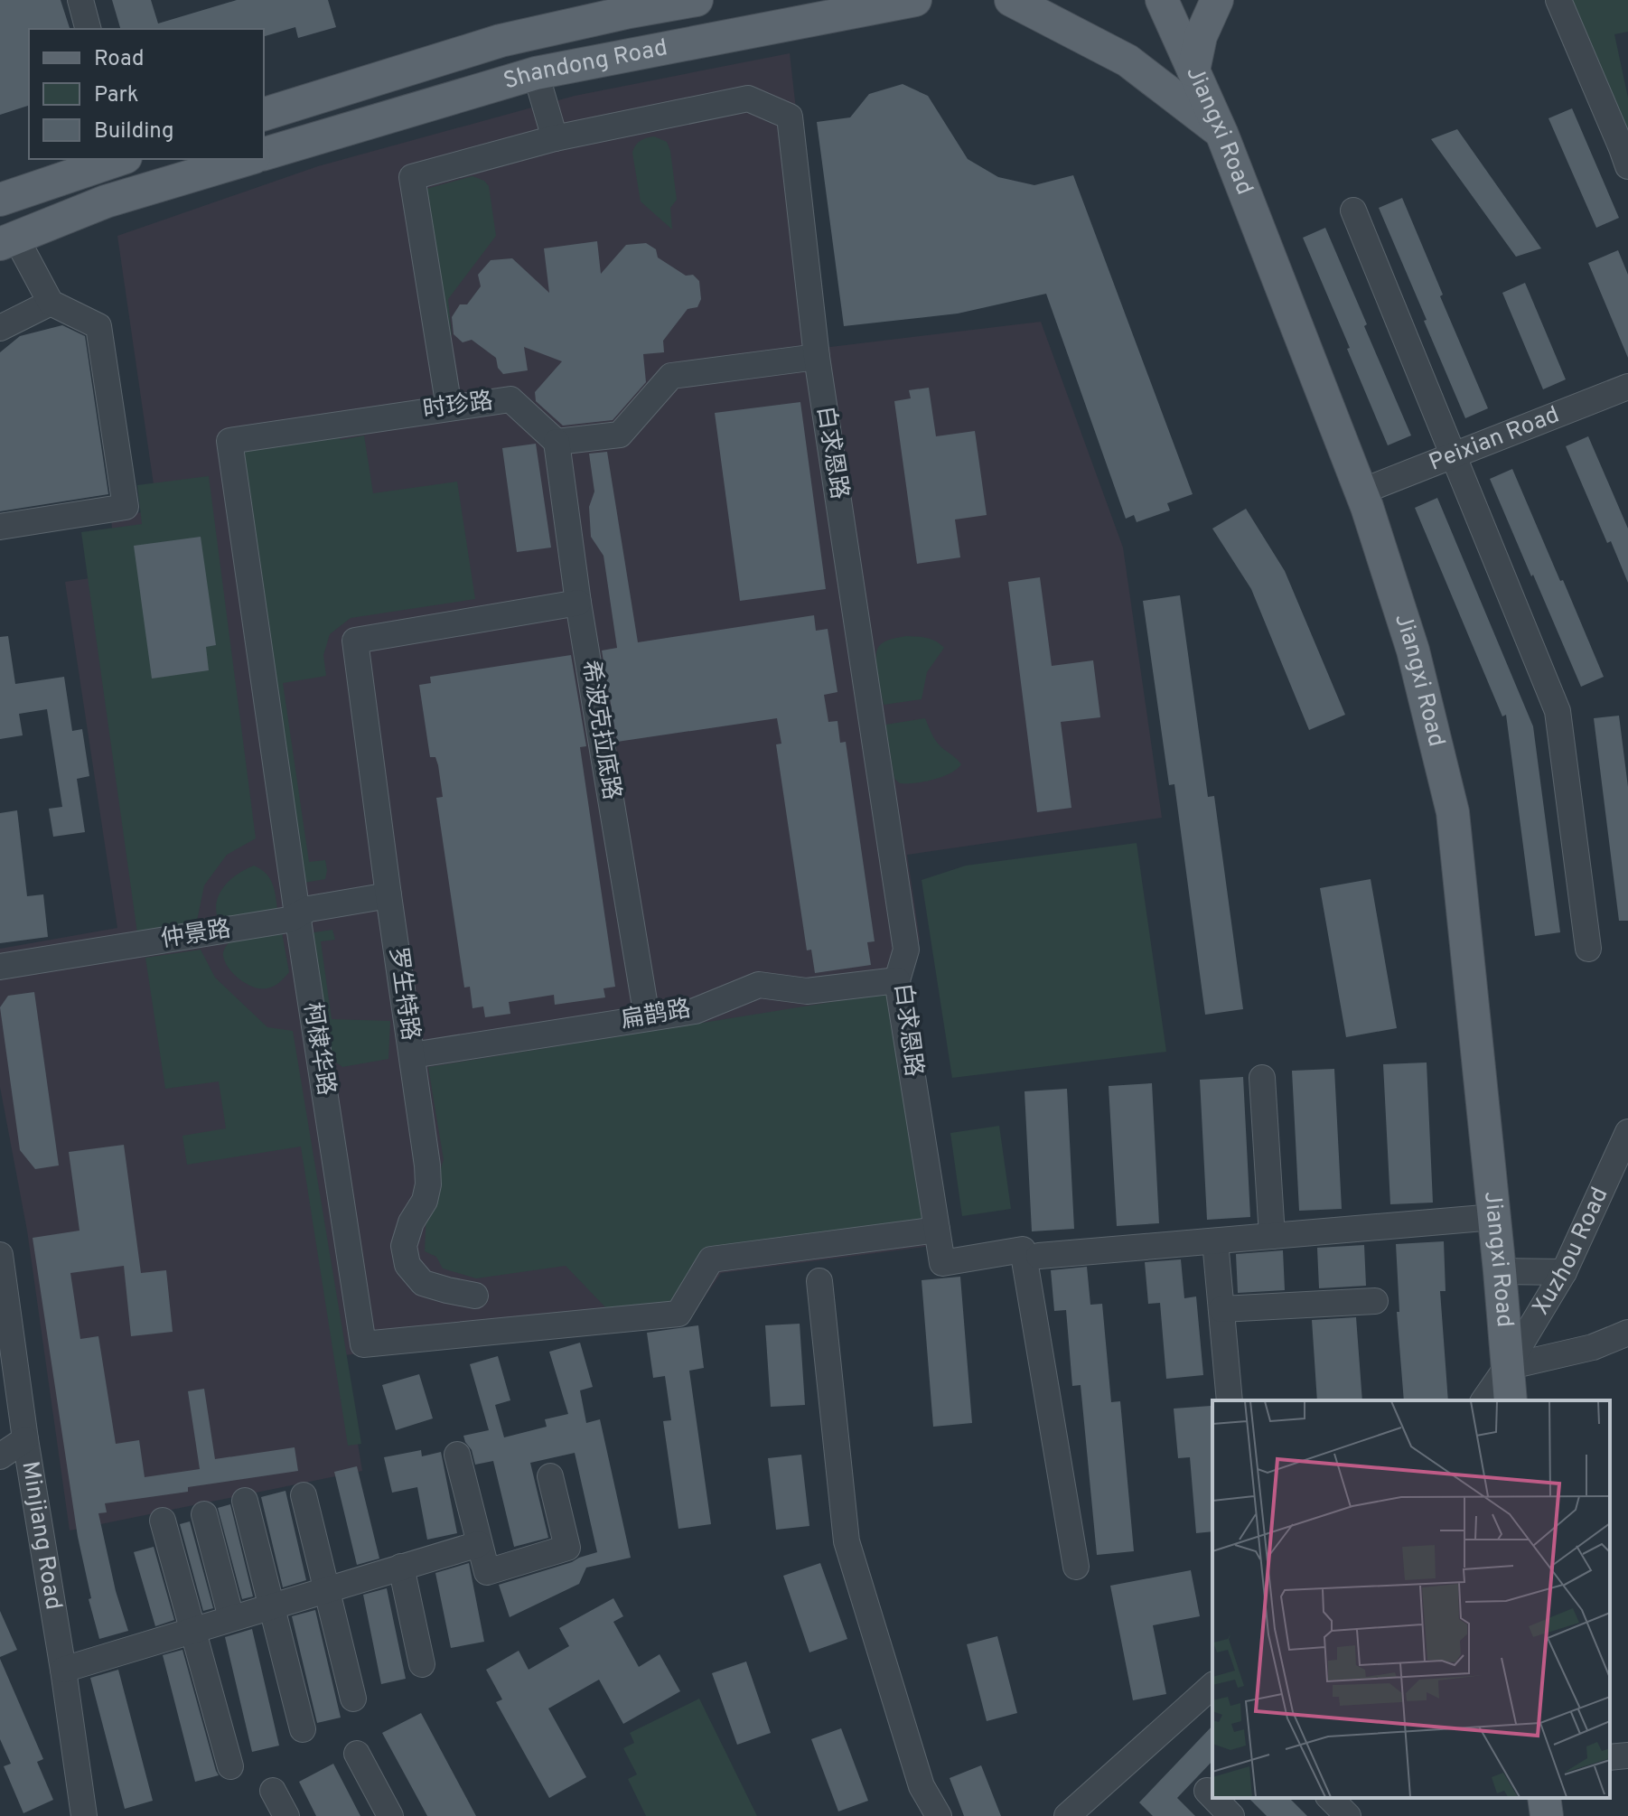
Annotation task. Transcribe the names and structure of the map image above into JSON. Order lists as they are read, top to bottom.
{
  "streets": {
    "main road": ["Shandong Road", "Jiangxi Road"],
    "street": [
      "时珍路",
      "Peixian Road",
      "白求恩路",
      "希波克拉底路",
      "仲景路",
      "罗生特路",
      "扁鹊路",
      "柯棣华路",
      "Xuzhou Road",
      "Minjiang Road"
    ]
  },
  "crossings": [
    ["Jiangxi Road", "Peixian Road"],
    ["Jiangxi Road", "Xuzhou Road"],
    ["时珍路", "希波克拉底路"],
    ["时珍路", "柯棣华路"],
    ["白求恩路", "扁鹊路"],
    ["白求恩路", "柯棣华路"],
    ["希波克拉底路", "罗生特路"],
    ["希波克拉底路", "扁鹊路"],
    ["仲景路", "罗生特路"],
    ["仲景路", "柯棣华路"],
    ["罗生特路", "扁鹊路"]
  ],
  "legend": ["Road", "Park", "Building"]
}
